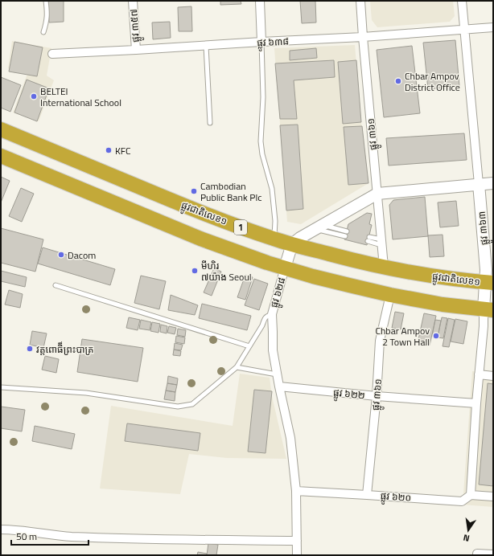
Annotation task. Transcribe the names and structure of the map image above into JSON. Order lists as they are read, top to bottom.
{
  "streets": {
    "highway": ["ផ្លូវជាតិលេខ១", "1"],
    "street": [
      "ផ្លូវ ៣៥៧",
      "ផ្លូវ ៦៣៨",
      "ផ្លូវ ៣៦១",
      "ផ្លូវ ៣៦៣",
      "ផ្លូវ ៦២៨",
      "ផ្លូវ ៦២២",
      "ផ្លូវ ៦២០"
    ]
  },
  "crossings": [
    ["ផ្លូវ ៣៥៧", "ផ្លូវ ៦៣៨"],
    ["ផ្លូវ ៦៣៨", "ផ្លូវ ៣៦១"],
    ["ផ្លូវ ៦៣៨", "ផ្លូវ ៣៦៣"],
    ["ផ្លូវ ៣៦១", "ផ្លូវជាតិលេខ១"],
    ["ផ្លូវ ៣៦១", "ផ្លូវ ៦២២"],
    ["ផ្លូវ ៣៦១", "ផ្លូវ ៦២០"],
    ["ផ្លូវជាតិលេខ១", "ផ្លូវ ៣៦៣"],
    ["ផ្លូវជាតិលេខ១", "ផ្លូវ ៦២៨"],
    ["ផ្លូវ ៣៦៣", "ផ្លូវ ៦២២"],
    ["ផ្លូវ ៣៦៣", "ផ្លូវ ៦២០"],
    ["ផ្លូវ ៦២៨", "ផ្លូវ ៦២២"],
    ["ផ្លូវ ៦២៨", "ផ្លូវ ៦២០"]
  ],
  "places": [
    "Chbar Ampov District Office",
    "BELTEI International School",
    "KFC",
    "Cambodian Public Bank Plc",
    "Dacom",
    "មីហិរ ៧យ៉ាង Seoul",
    "Chbar Ampov 2 Town Hall",
    "វត្តពោធិ៏ព្រះបាត្រ"
  ],
  "scale_bar": "50 m",
  "north": "bottom"
}
